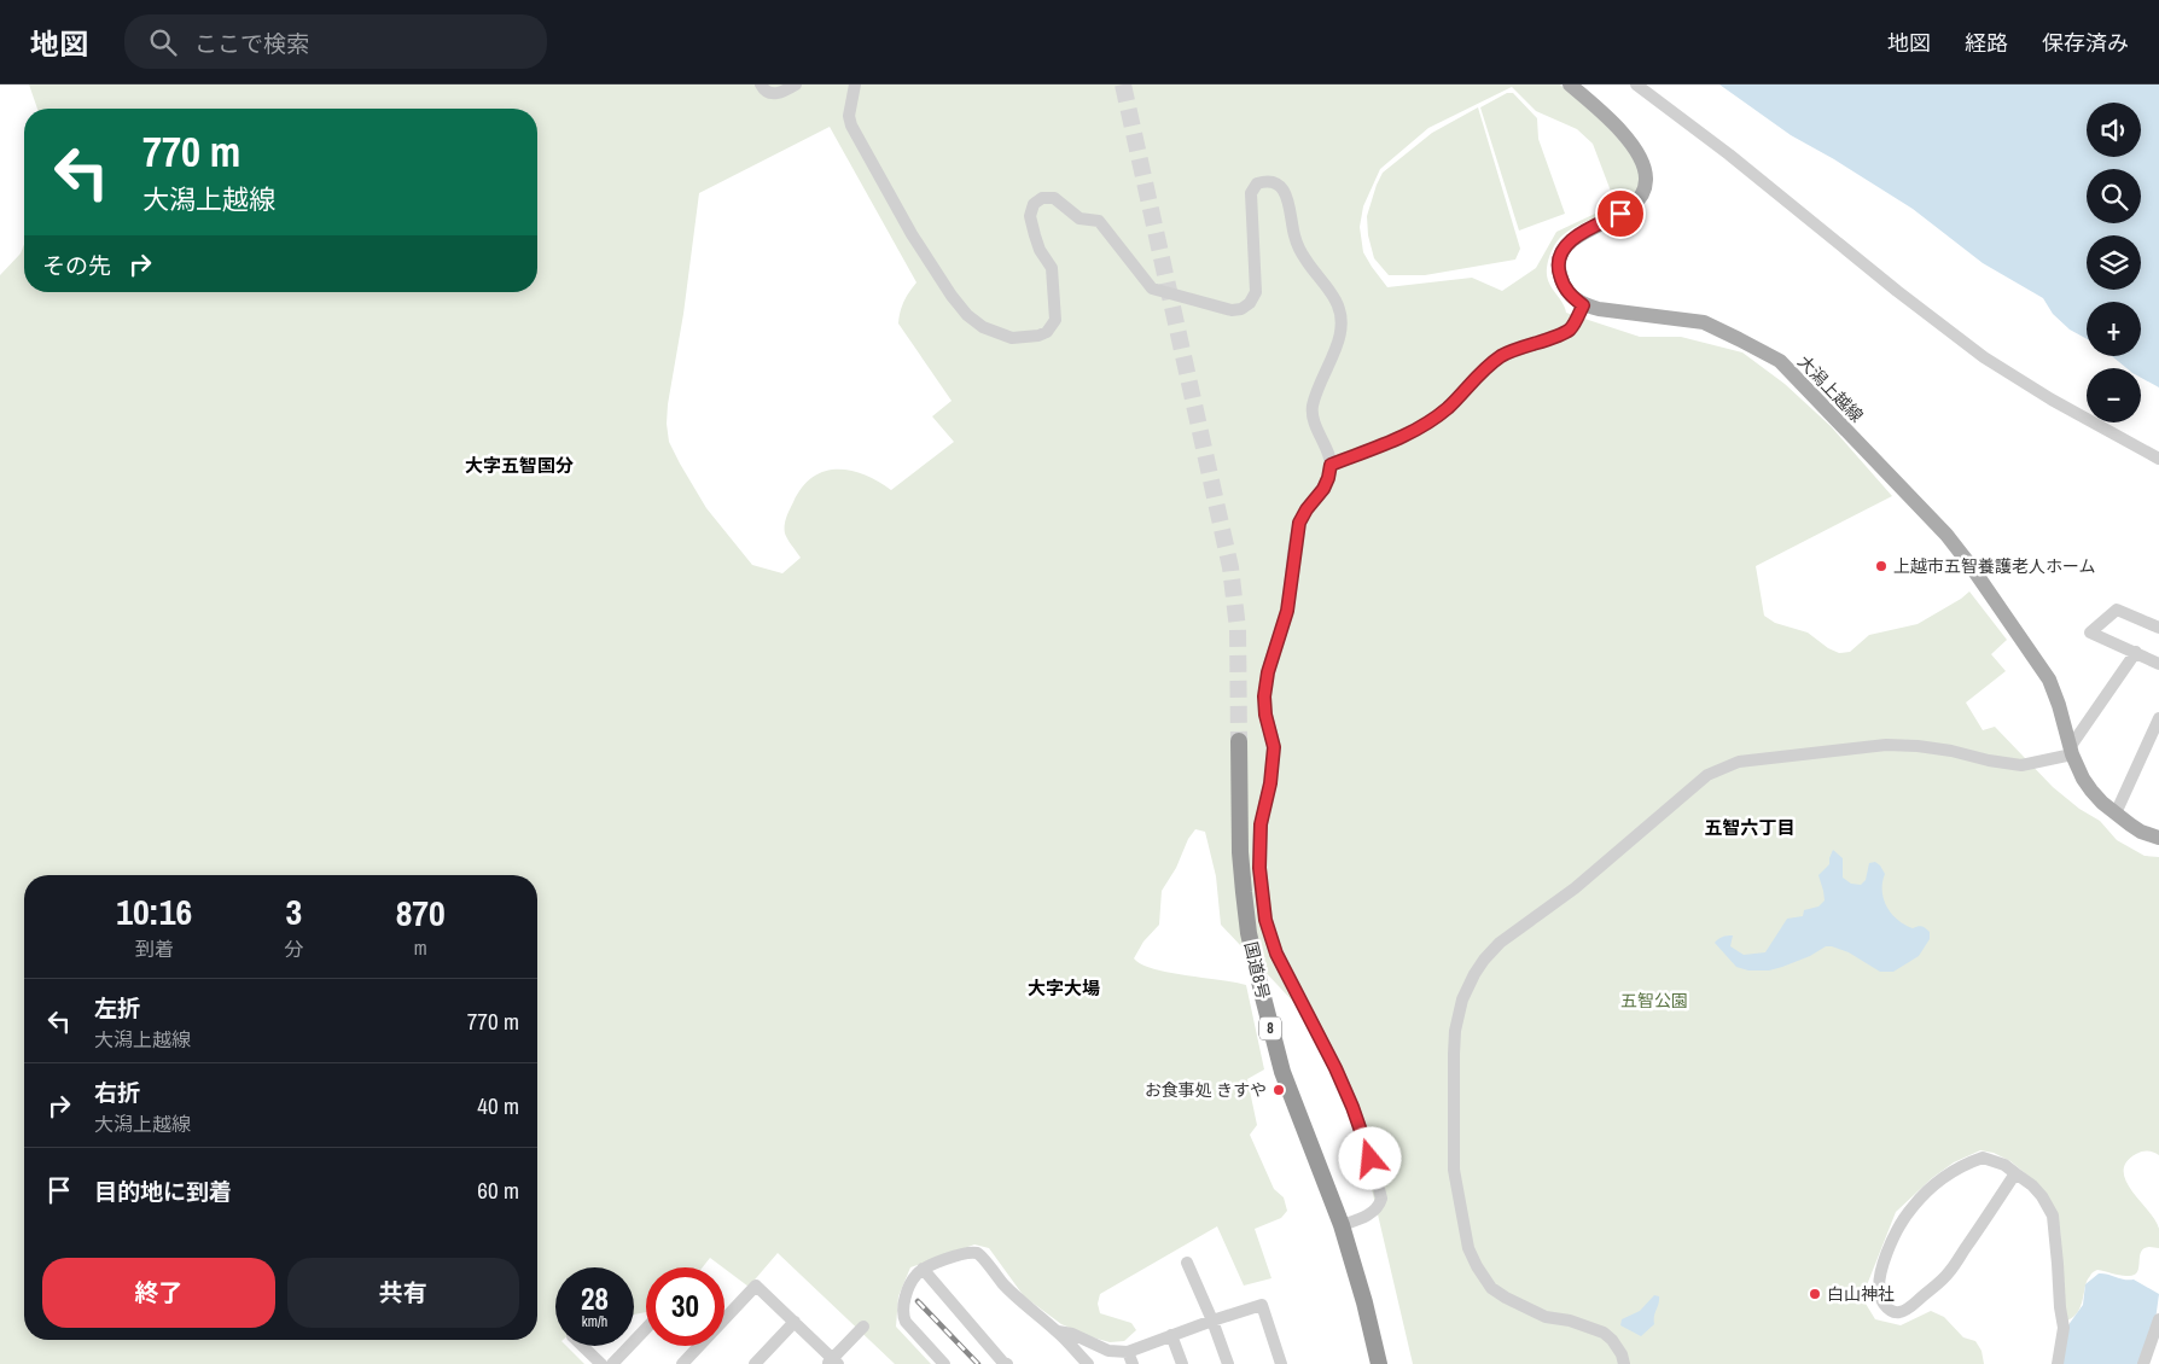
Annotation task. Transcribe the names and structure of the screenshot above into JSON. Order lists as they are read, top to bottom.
{
  "streets": {
    "highway": ["国道8号", "8"],
    "main road": ["大潟上越線"]
  },
  "districts": ["大字五智国分", "五智六丁目", "大字大場"],
  "parks": ["五智公園"],
  "places": ["上越市五智養護老人ホーム", "お食事処 きすや", "白山神社"],
  "page": {
    "header": "地図",
    "search": "ここで検索",
    "nav": ["地図", "経路", "保存済み"],
    "map_buttons": ["+", "−"],
    "turn": ["770 m", "大潟上越線"],
    "then": "その先",
    "eta": [
      "10:16",
      "到着",
      "3",
      "分",
      "870",
      "m"
    ],
    "list": [
      {
        "name": "左折",
        "note": "大潟上越線",
        "value": "770 m"
      },
      {
        "name": "右折",
        "note": "大潟上越線",
        "value": "40 m"
      },
      {
        "name": "目的地に到着",
        "value": "60 m"
      }
    ],
    "buttons": ["終了", "共有"],
    "speed": "28 km/h",
    "limit": "30"
  }
}
